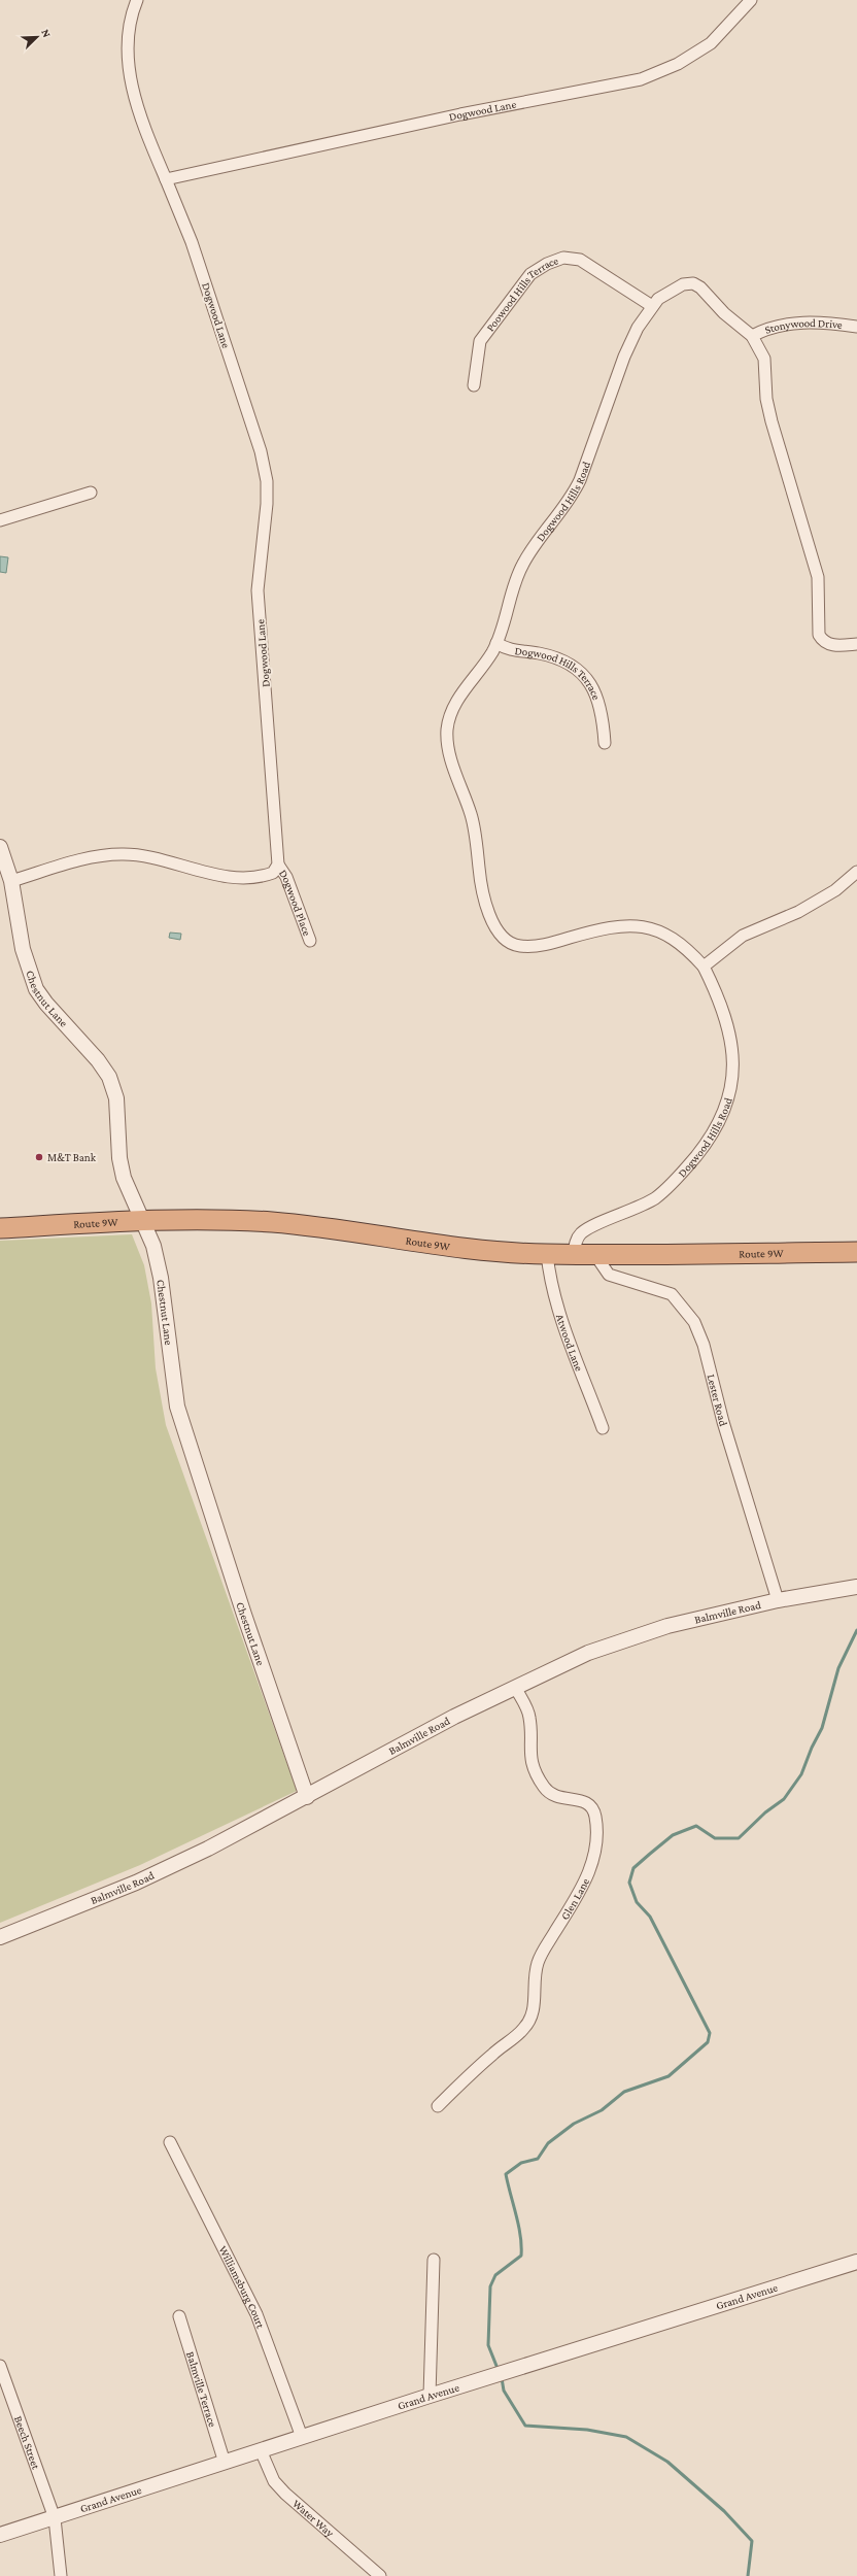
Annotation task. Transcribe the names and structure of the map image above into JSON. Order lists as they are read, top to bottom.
{
  "streets": {
    "highway": ["Route 9W"],
    "street": [
      "Dogwood Lane",
      "Poowood Hills Terrace",
      "Stonywood Drive",
      "Dogwood Hills Road",
      "Dogwood Hills Terrace",
      "Dogwood Place",
      "Chestnut Lane",
      "Atwood Lane",
      "Lester Road",
      "Balmville Road",
      "Glen Lane",
      "Williamsburg Court",
      "Grand Avenue",
      "Balmville Terrace",
      "Beech Street",
      "Water Way"
    ]
  },
  "crossings": [
    ["Dogwood Lane", "Dogwood Place"],
    ["Poowood Hills Terrace", "Dogwood Hills Road"],
    ["Stonywood Drive", "Dogwood Hills Road"],
    ["Dogwood Hills Road", "Dogwood Hills Terrace"],
    ["Dogwood Hills Road", "Route 9W"],
    ["Chestnut Lane", "Route 9W"],
    ["Chestnut Lane", "Balmville Road"],
    ["Route 9W", "Atwood Lane"],
    ["Route 9W", "Lester Road"],
    ["Lester Road", "Balmville Road"],
    ["Balmville Road", "Glen Lane"],
    ["Williamsburg Court", "Grand Avenue"],
    ["Grand Avenue", "Balmville Terrace"],
    ["Grand Avenue", "Beech Street"],
    ["Grand Avenue", "Water Way"]
  ],
  "places": ["M&T Bank"],
  "north": "top right"
}
